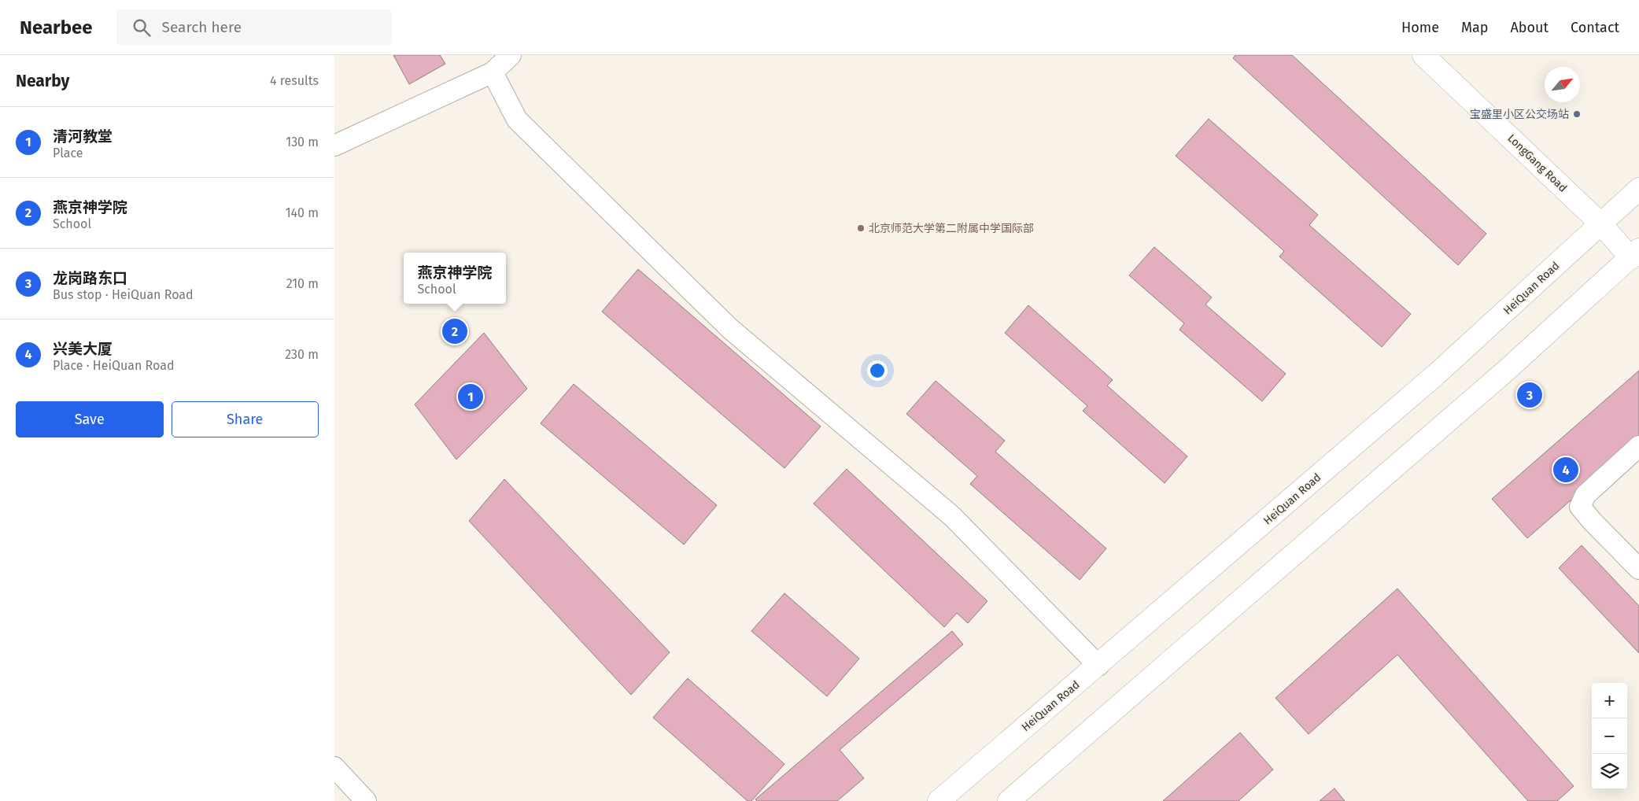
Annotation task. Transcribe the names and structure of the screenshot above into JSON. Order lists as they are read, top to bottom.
{
  "streets": {
    "main road": ["LongGang Road", "HeiQuan Road"]
  },
  "crossings": [
    ["LongGang Road", "HeiQuan Road"]
  ],
  "places": ["宝盛里小区公交场站", "北京师范大学第二附属中学国际部"],
  "north": "top right",
  "page": {
    "header": "Nearbee",
    "search": "Search here",
    "nav": [
      "Home",
      "Map",
      "About",
      "Contact"
    ],
    "heading": ["Nearby", "4 results"],
    "list": [
      {
        "mark": "1",
        "name": "清河教堂",
        "note": "Place",
        "value": "130 m"
      },
      {
        "mark": "2",
        "name": "燕京神学院",
        "note": "School",
        "value": "140 m"
      },
      {
        "mark": "3",
        "name": "龙岗路东口",
        "note": "Bus stop · HeiQuan Road",
        "value": "210 m"
      },
      {
        "mark": "4",
        "name": "兴美大厦",
        "note": "Place · HeiQuan Road",
        "value": "230 m"
      }
    ],
    "popup": ["燕京神学院", "School"],
    "pins": [
      "2",
      "3",
      "1",
      "4"
    ],
    "buttons": ["Save", "Share"],
    "map_buttons": ["+", "−"]
  }
}
